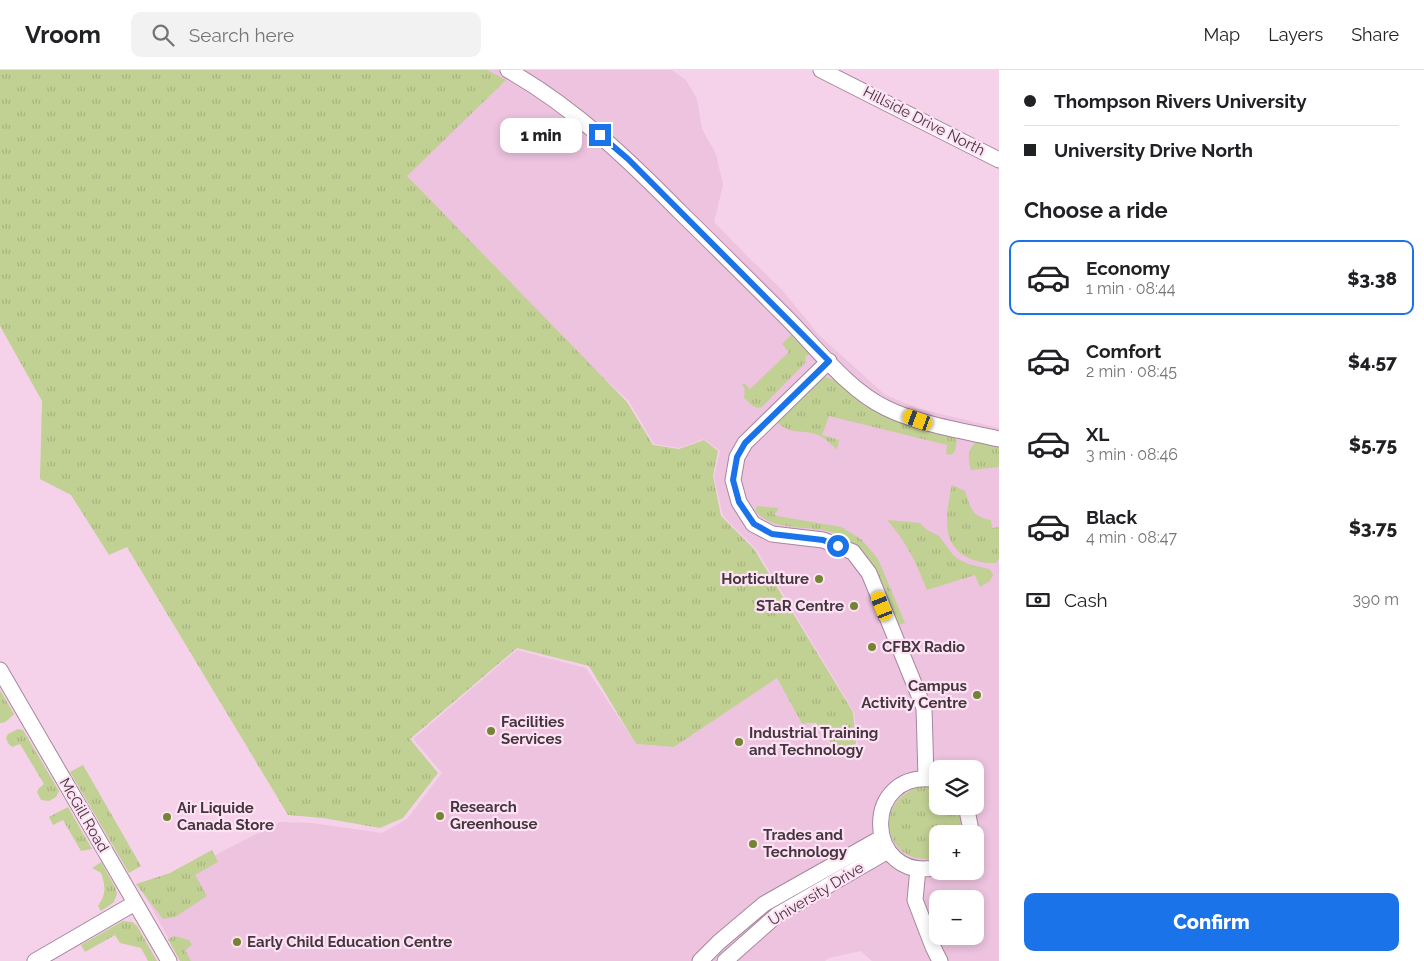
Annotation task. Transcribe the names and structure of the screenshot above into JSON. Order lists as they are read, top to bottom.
{
  "streets": {
    "street": ["Hillside Drive North", "McGill Road", "University Drive"]
  },
  "places": [
    "Horticulture",
    "STaR Centre",
    "CFBX Radio",
    "Campus Activity Centre",
    "Facilities Services",
    "Industrial Training and Technology",
    "Research Greenhouse",
    "Air Liquide Canada Store",
    "Trades and Technology",
    "Early Child Education Centre"
  ],
  "page": {
    "header": "Vroom",
    "search": "Search here",
    "nav": ["Map", "Layers", "Share"],
    "banner": ["Thompson Rivers University", "University Drive North"],
    "bubble": "1 min",
    "heading": "Choose a ride",
    "list": [
      {
        "name": "Economy",
        "note": "1 min · 08:44",
        "value": "$3.38"
      },
      {
        "name": "Comfort",
        "note": "2 min · 08:45",
        "value": "$4.57"
      },
      {
        "name": "XL",
        "note": "3 min · 08:46",
        "value": "$5.75"
      },
      {
        "name": "Black",
        "note": "4 min · 08:47",
        "value": "$3.75"
      }
    ],
    "pay": ["Cash", "390 m"],
    "map_buttons": ["+", "−"],
    "buttons": "Confirm"
  }
}
